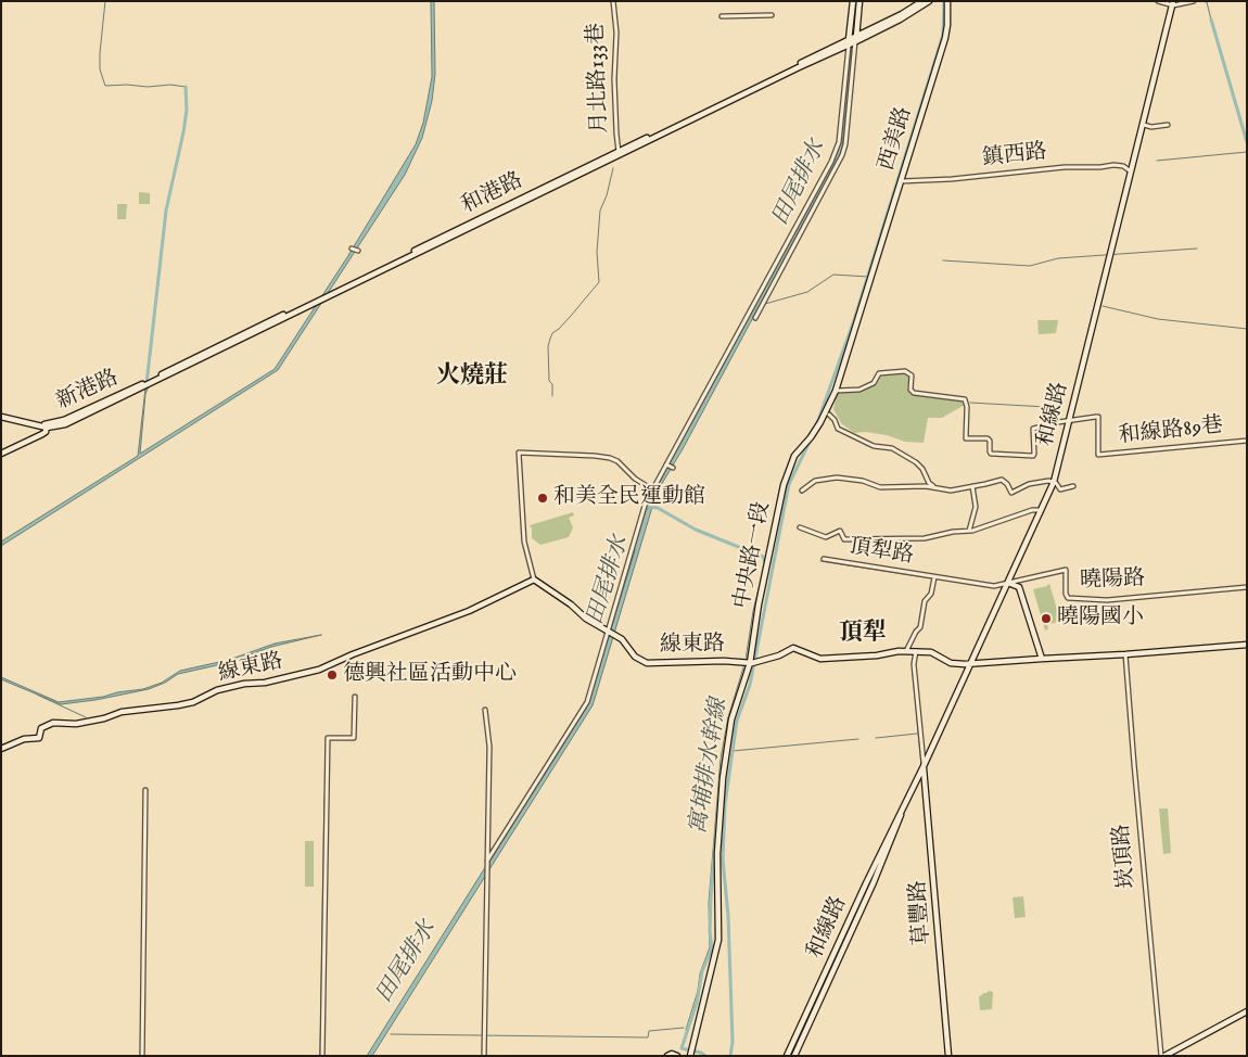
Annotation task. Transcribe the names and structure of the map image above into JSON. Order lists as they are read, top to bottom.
{
  "streets": {
    "street": [
      "月北路133巷",
      "西美路",
      "鎮西路",
      "和港路",
      "新港路",
      "和線路",
      "和線路89巷",
      "頂犁路",
      "中央路一段",
      "曉陽路",
      "線東路",
      "崁頂路",
      "草豐路"
    ]
  },
  "crossings": [
    ["月北路133巷", "和港路"],
    ["西美路", "鎮西路"],
    ["西美路", "中央路一段"],
    ["鎮西路", "和線路"],
    ["和港路", "新港路"],
    ["和線路", "和線路89巷"],
    ["和線路", "頂犁路"],
    ["和線路", "曉陽路"],
    ["和線路", "線東路"],
    ["和線路", "草豐路"],
    ["頂犁路", "曉陽路"],
    ["頂犁路", "線東路"],
    ["中央路一段", "線東路"],
    ["線東路", "崁頂路"]
  ],
  "districts": ["火燒莊", "頂犁"],
  "water": ["田尾排水", "寓埔排水幹線"],
  "places": ["和美全民運動館", "曉陽國小", "德興社區活動中心"]
}
